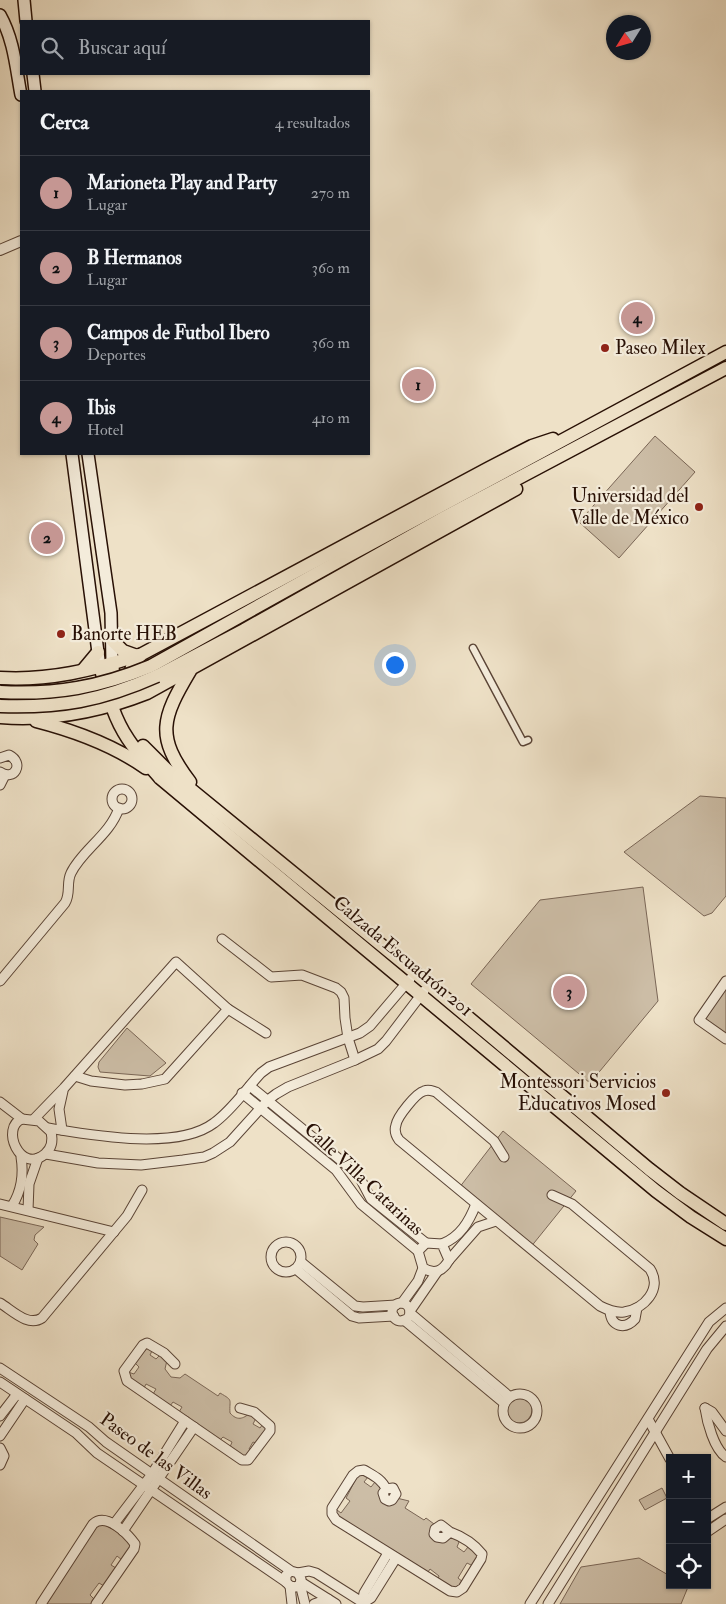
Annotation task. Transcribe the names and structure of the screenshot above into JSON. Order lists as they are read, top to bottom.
{
  "streets": {
    "main road": ["Calzada Escuadrón 201"],
    "street": ["Calle Villa Catarinas", "Paseo de las Villas"]
  },
  "places": [
    "Paseo Milex",
    "Universidad del Valle de México",
    "Banorte HEB",
    "Montessori Servicios Educativos Mosed"
  ],
  "north": "bottom left",
  "page": {
    "search": "Buscar aquí",
    "heading": ["Cerca", "4 resultados"],
    "list": [
      {
        "mark": "1",
        "name": "Marioneta Play and Party",
        "note": "Lugar",
        "value": "270 m"
      },
      {
        "mark": "2",
        "name": "B Hermanos",
        "note": "Lugar",
        "value": "360 m"
      },
      {
        "mark": "3",
        "name": "Campos de Futbol Ibero",
        "note": "Deportes",
        "value": "360 m"
      },
      {
        "mark": "4",
        "name": "Ibis",
        "note": "Hotel",
        "value": "410 m"
      }
    ],
    "pins": [
      "4",
      "1",
      "2",
      "3"
    ],
    "map_buttons": ["+", "−"]
  }
}
